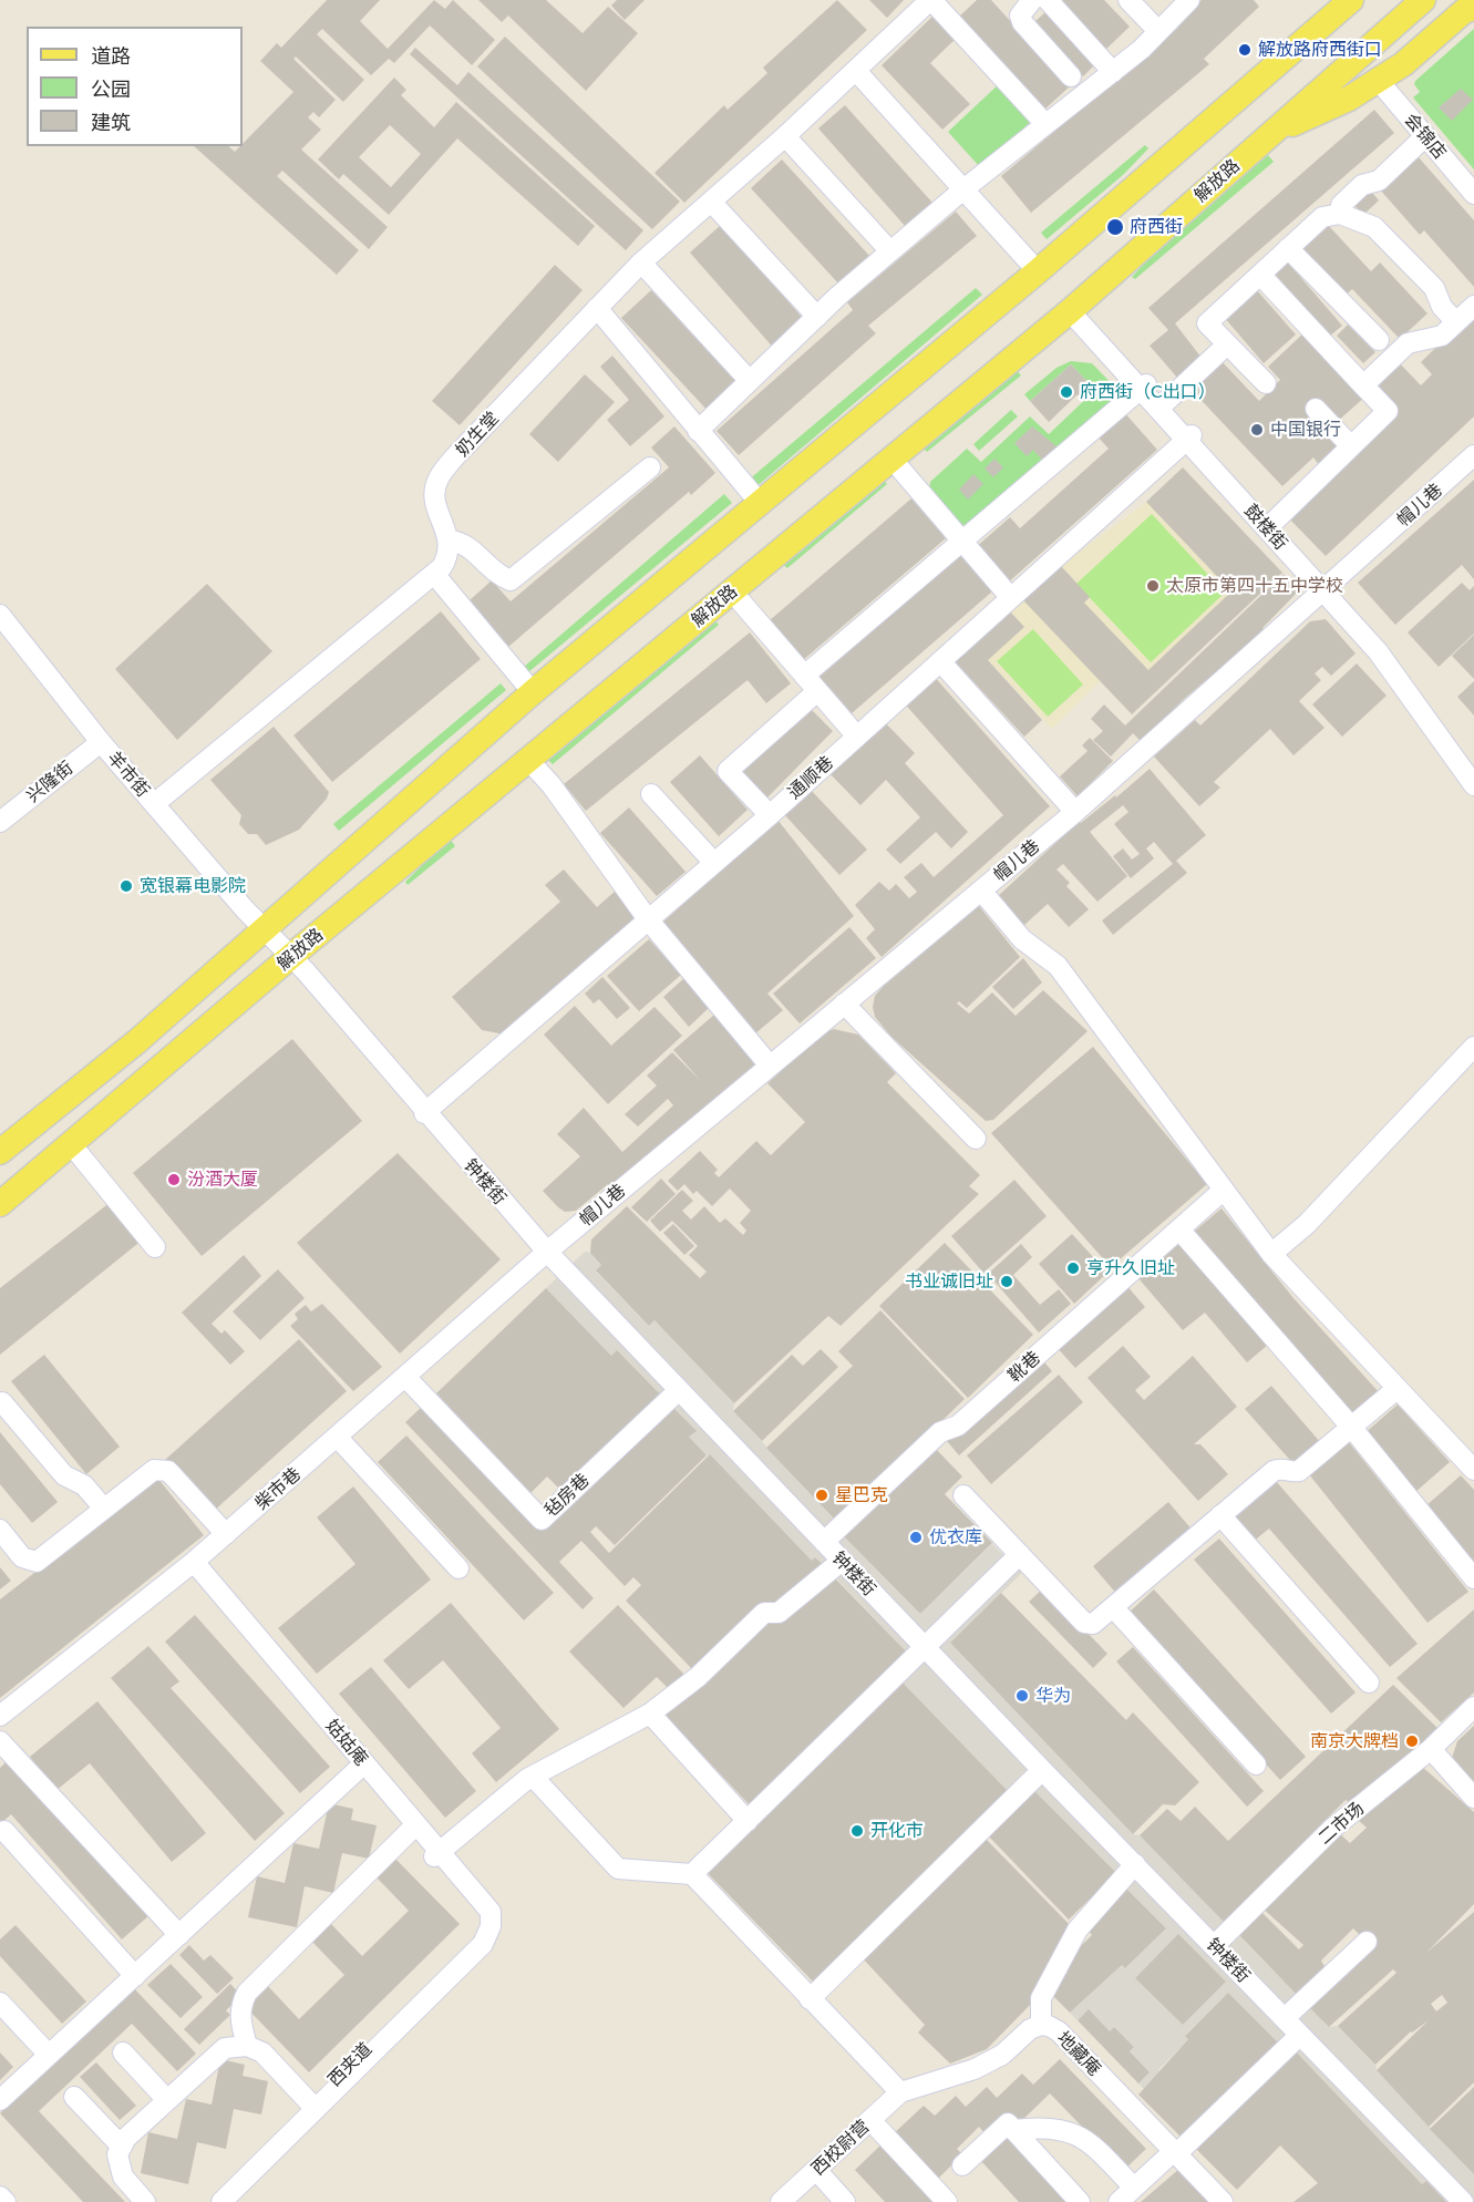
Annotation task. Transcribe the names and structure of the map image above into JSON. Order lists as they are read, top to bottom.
{
  "streets": {
    "main road": ["解放路"],
    "street": [
      "会锦店",
      "奶生堂",
      "帽儿巷",
      "鼓楼街",
      "羊市街",
      "通顺巷",
      "兴隆街",
      "钟楼街",
      "靴巷",
      "柴市巷",
      "毡房巷",
      "姑姑庵",
      "二市场",
      "地藏庵",
      "西夹道",
      "西校尉营"
    ]
  },
  "crossings": [
    ["解放路", "鼓楼街"],
    ["解放路", "钟楼街"],
    ["帽儿巷", "鼓楼街"],
    ["帽儿巷", "钟楼街"],
    ["帽儿巷", "柴市巷"],
    ["鼓楼街", "通顺巷"],
    ["羊市街", "兴隆街"],
    ["羊市街", "钟楼街"],
    ["通顺巷", "钟楼街"],
    ["钟楼街", "靴巷"],
    ["钟楼街", "柴市巷"],
    ["钟楼街", "毡房巷"],
    ["钟楼街", "二市场"],
    ["柴市巷", "毡房巷"],
    ["柴市巷", "姑姑庵"],
    ["姑姑庵", "西夹道"],
    ["地藏庵", "西校尉营"]
  ],
  "places": [
    "解放路府西街口",
    "府西街",
    "府西街（C出口）",
    "中国银行",
    "太原市第四十五中学校",
    "宽银幕电影院",
    "汾酒大厦",
    "亨升久旧址",
    "书业诚旧址",
    "星巴克",
    "优衣库",
    "华为",
    "南京大牌档",
    "开化市"
  ],
  "legend": ["道路", "公园", "建筑"]
}
